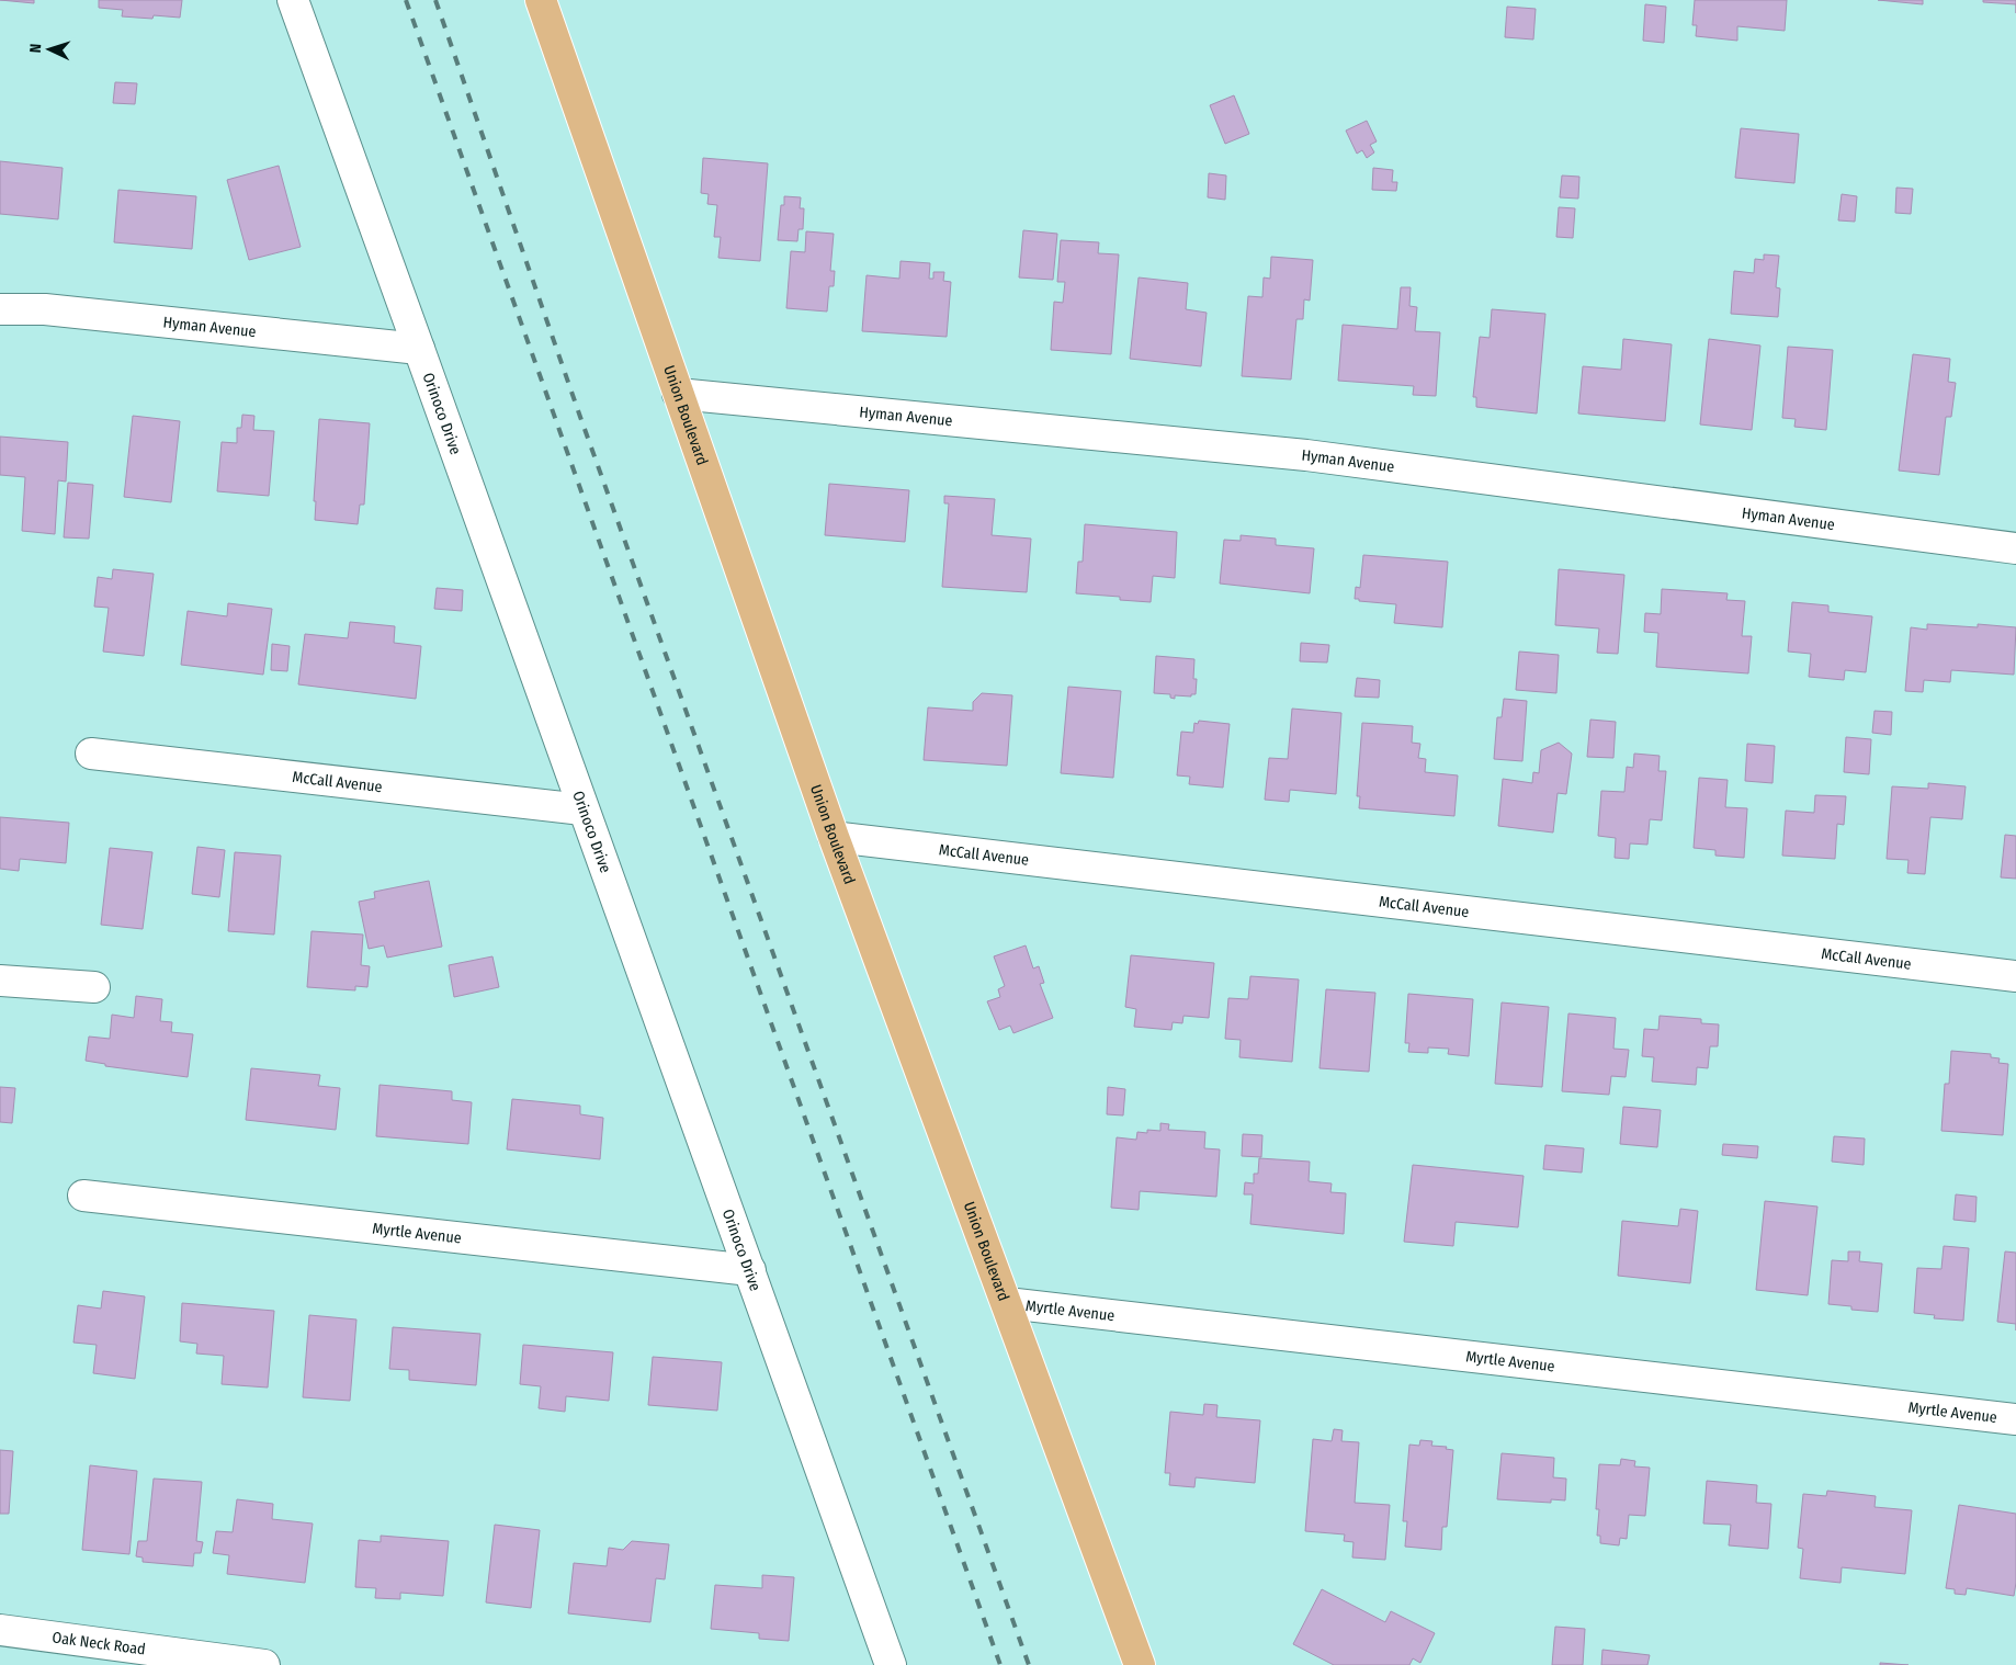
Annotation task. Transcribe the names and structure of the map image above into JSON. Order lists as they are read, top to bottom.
{
  "streets": {
    "main road": ["Union Boulevard"],
    "street": [
      "Hyman Avenue",
      "Orinoco Drive",
      "McCall Avenue",
      "Myrtle Avenue",
      "Oak Neck Road"
    ]
  },
  "crossings": [
    ["Hyman Avenue", "Orinoco Drive"],
    ["Hyman Avenue", "Union Boulevard"],
    ["Orinoco Drive", "McCall Avenue"],
    ["Orinoco Drive", "Myrtle Avenue"],
    ["Union Boulevard", "McCall Avenue"],
    ["Union Boulevard", "Myrtle Avenue"]
  ],
  "north": "left"
}
